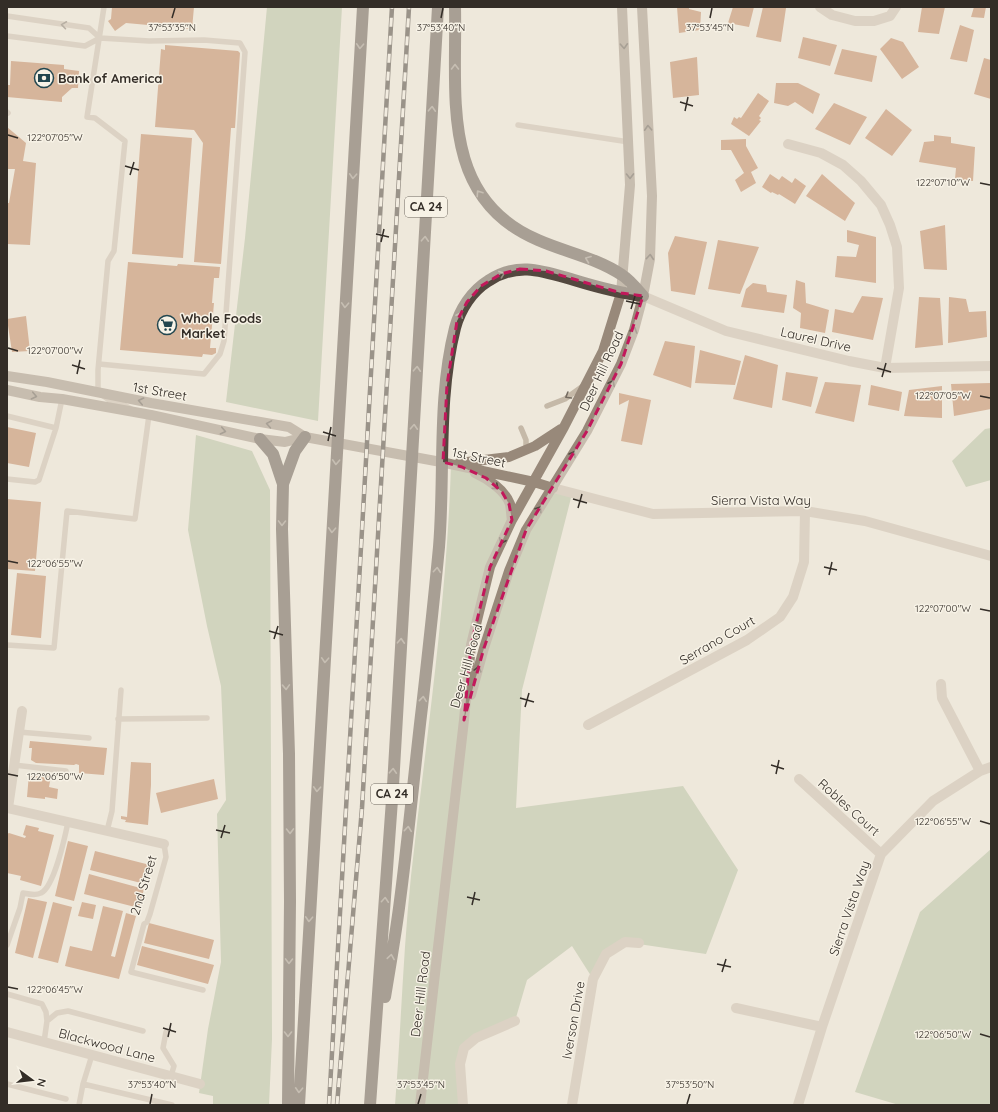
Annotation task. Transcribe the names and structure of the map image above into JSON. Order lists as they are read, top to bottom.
{
  "streets": {
    "highway": ["CA 24"],
    "street": [
      "Laurel Drive",
      "Deer Hill Road",
      "1st Street",
      "Sierra Vista Way",
      "Serrano Court",
      "Robles Court",
      "2nd Street",
      "Iverson Drive",
      "Blackwood Lane"
    ]
  },
  "crossings": [
    ["Laurel Drive", "Deer Hill Road"],
    ["Deer Hill Road", "1st Street"],
    ["Deer Hill Road", "Sierra Vista Way"],
    ["1st Street", "Sierra Vista Way"],
    ["Sierra Vista Way", "Serrano Court"],
    ["Sierra Vista Way", "Robles Court"]
  ],
  "places": {
    "bank": ["Bank of America"],
    "supermarket": ["Whole Foods Market"]
  },
  "north": "right",
  "coordinates": [
    "37°53'35\"N",
    "37°53'45\"N",
    "37°53'40\"N",
    "122°07'05\"W",
    "122°07'10\"W",
    "122°07'00\"W",
    "122°06'55\"W",
    "122°06'50\"W",
    "122°06'45\"W",
    "37°53'50\"N"
  ]
}
